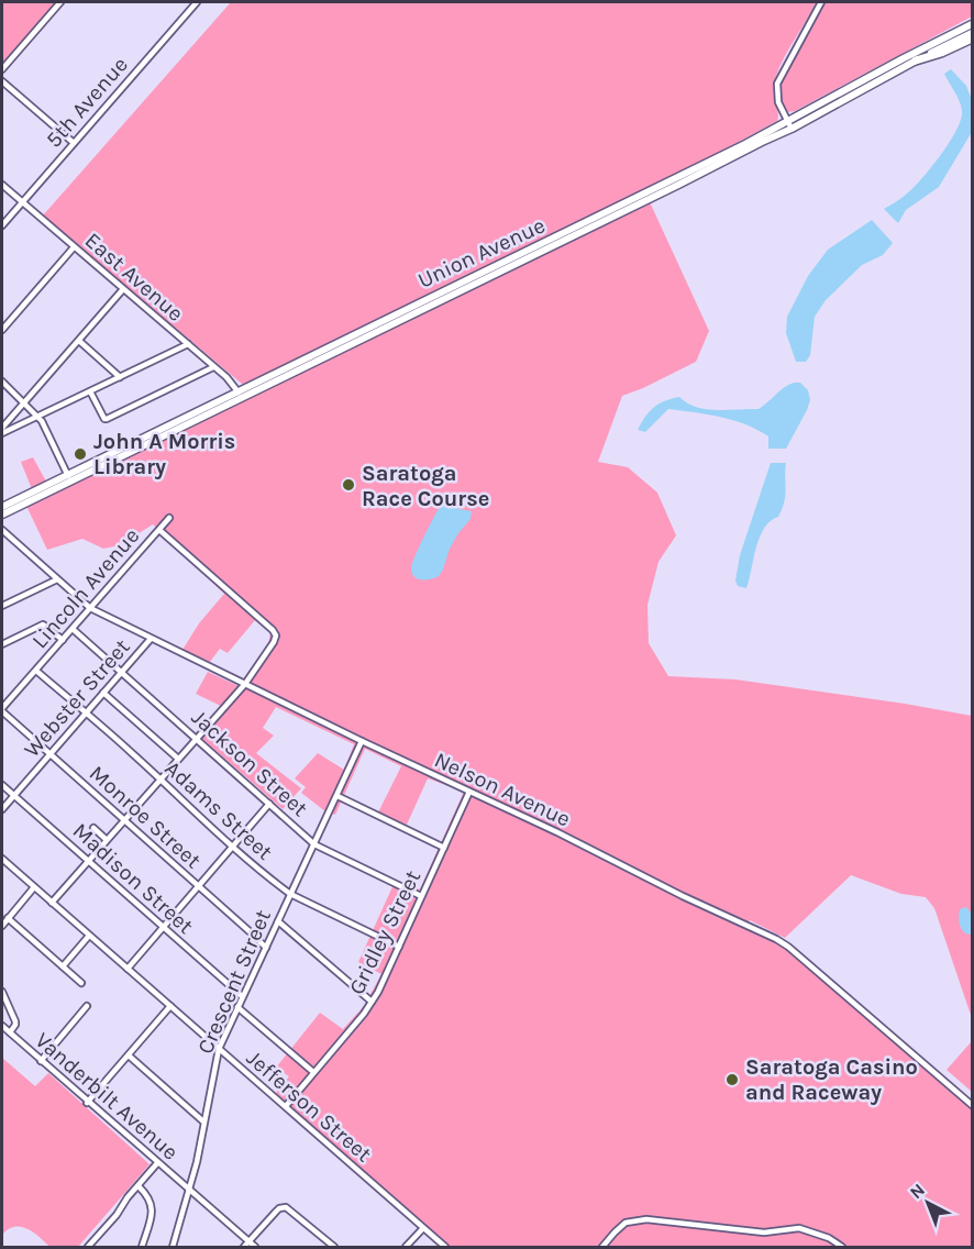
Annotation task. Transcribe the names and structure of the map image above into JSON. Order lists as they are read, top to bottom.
{
  "streets": {
    "main road": ["Union Avenue"],
    "street": [
      "5th Avenue",
      "East Avenue",
      "Lincoln Avenue",
      "Webster Street",
      "Jackson Street",
      "Nelson Avenue",
      "Adams Street",
      "Monroe Street",
      "Madison Street",
      "Gridley Street",
      "Crescent Street",
      "Vanderbilt Avenue",
      "Jefferson Street"
    ]
  },
  "crossings": [
    ["5th Avenue", "East Avenue"],
    ["Union Avenue", "East Avenue"],
    ["Lincoln Avenue", "Jackson Street"],
    ["Lincoln Avenue", "Nelson Avenue"],
    ["Lincoln Avenue", "Adams Street"],
    ["Lincoln Avenue", "Monroe Street"],
    ["Webster Street", "Jackson Street"],
    ["Webster Street", "Nelson Avenue"],
    ["Webster Street", "Adams Street"],
    ["Webster Street", "Monroe Street"],
    ["Webster Street", "Madison Street"],
    ["Jackson Street", "Gridley Street"],
    ["Jackson Street", "Crescent Street"],
    ["Nelson Avenue", "Gridley Street"],
    ["Nelson Avenue", "Crescent Street"],
    ["Adams Street", "Gridley Street"],
    ["Adams Street", "Crescent Street"],
    ["Monroe Street", "Crescent Street"],
    ["Madison Street", "Crescent Street"],
    ["Gridley Street", "Jefferson Street"],
    ["Crescent Street", "Vanderbilt Avenue"],
    ["Crescent Street", "Jefferson Street"]
  ],
  "places": ["John A Morris Library", "Saratoga Race Course", "Saratoga Casino and Raceway"],
  "north": "top left"
}
